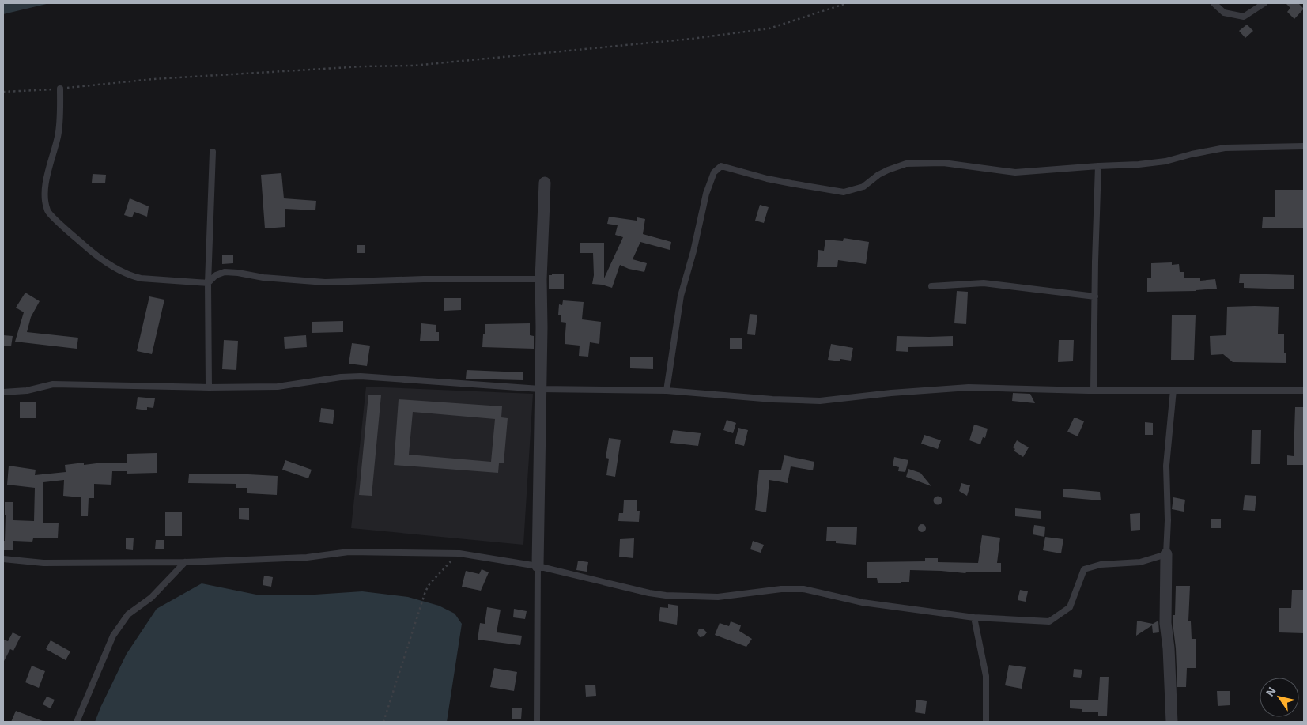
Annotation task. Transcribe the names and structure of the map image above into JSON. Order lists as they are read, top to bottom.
{
  "north": "top left"
}
